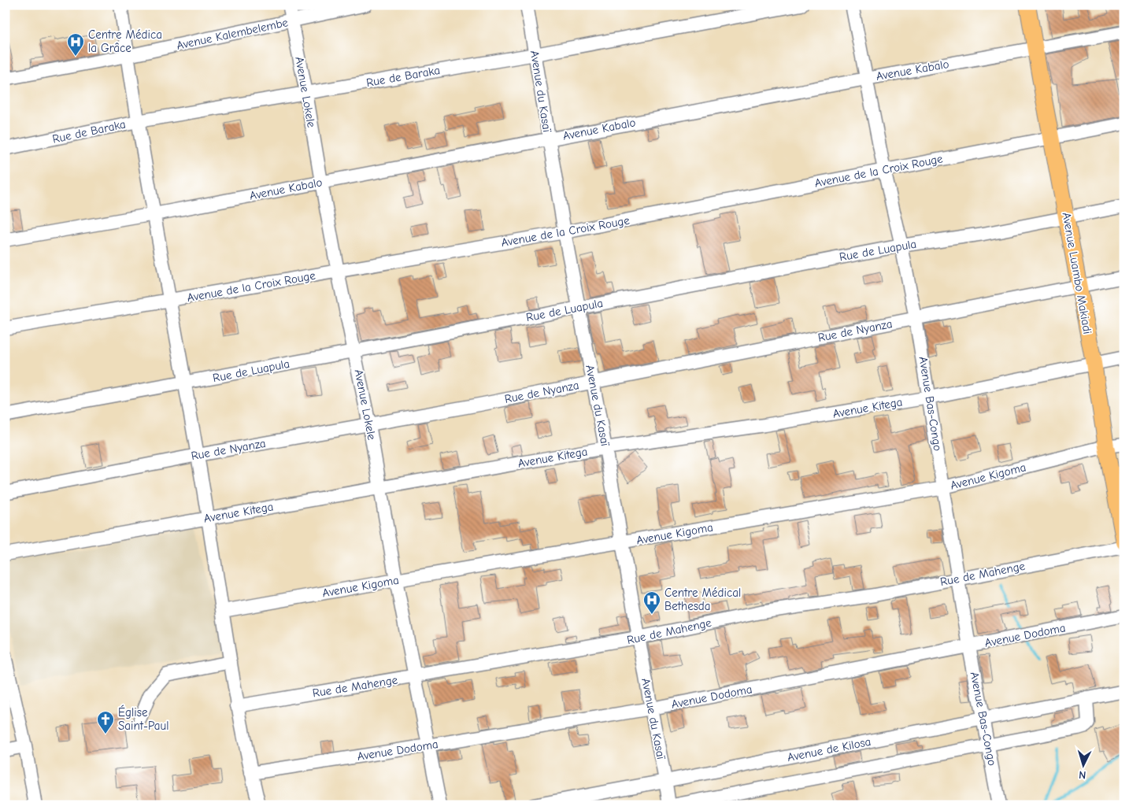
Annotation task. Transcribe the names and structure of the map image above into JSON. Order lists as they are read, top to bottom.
{
  "streets": {
    "main road": ["Avenue Luambo Makiadi"],
    "street": [
      "Avenue Kalembelembe",
      "Avenue Kabalo",
      "Rue de Baraka",
      "Avenue du Kasaï",
      "Avenue Lokele",
      "Avenue de la Croix Rouge",
      "Rue de Luapula",
      "Rue de Nyanza",
      "Avenue Bas-Congo",
      "Avenue Kitega",
      "Avenue Kigoma",
      "Rue de Mahenge",
      "Avenue Dodoma",
      "Avenue de Kilosa"
    ]
  },
  "crossings": [
    ["Avenue Kalembelembe", "Avenue Lokele"],
    ["Avenue Kabalo", "Avenue du Kasaï"],
    ["Avenue Kabalo", "Avenue Lokele"],
    ["Avenue Kabalo", "Avenue Luambo Makiadi"],
    ["Avenue Kabalo", "Avenue Bas-Congo"],
    ["Rue de Baraka", "Avenue du Kasaï"],
    ["Rue de Baraka", "Avenue Lokele"],
    ["Avenue du Kasaï", "Avenue de la Croix Rouge"],
    ["Avenue du Kasaï", "Rue de Luapula"],
    ["Avenue du Kasaï", "Rue de Nyanza"],
    ["Avenue du Kasaï", "Avenue Kitega"],
    ["Avenue du Kasaï", "Avenue Kigoma"],
    ["Avenue du Kasaï", "Rue de Mahenge"],
    ["Avenue du Kasaï", "Avenue Dodoma"],
    ["Avenue du Kasaï", "Avenue de Kilosa"],
    ["Avenue Lokele", "Avenue de la Croix Rouge"],
    ["Avenue Lokele", "Rue de Luapula"],
    ["Avenue Lokele", "Rue de Nyanza"],
    ["Avenue Lokele", "Avenue Kitega"],
    ["Avenue Lokele", "Avenue Kigoma"],
    ["Avenue Lokele", "Rue de Mahenge"],
    ["Avenue Lokele", "Avenue Dodoma"],
    ["Avenue de la Croix Rouge", "Avenue Luambo Makiadi"],
    ["Avenue de la Croix Rouge", "Avenue Bas-Congo"],
    ["Rue de Luapula", "Avenue Luambo Makiadi"],
    ["Rue de Luapula", "Avenue Bas-Congo"],
    ["Avenue Luambo Makiadi", "Rue de Nyanza"],
    ["Avenue Luambo Makiadi", "Avenue Kitega"],
    ["Avenue Luambo Makiadi", "Avenue Kigoma"],
    ["Rue de Nyanza", "Avenue Bas-Congo"],
    ["Avenue Bas-Congo", "Avenue Kitega"],
    ["Avenue Bas-Congo", "Avenue Kigoma"],
    ["Avenue Bas-Congo", "Rue de Mahenge"],
    ["Avenue Bas-Congo", "Avenue Dodoma"],
    ["Avenue Bas-Congo", "Avenue de Kilosa"]
  ],
  "places": {
    "hospital": ["Centre Médica la Grâce", "Centre Médical Bethesda"],
    "church": ["Église Saint-Paul"]
  },
  "north": "bottom"
}
